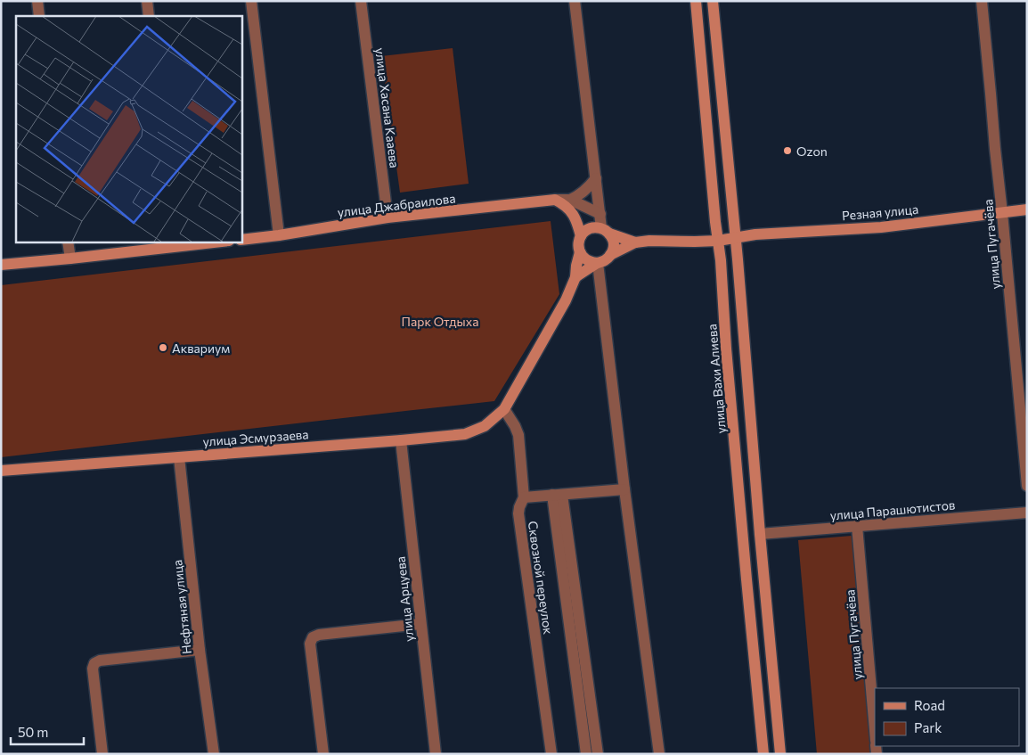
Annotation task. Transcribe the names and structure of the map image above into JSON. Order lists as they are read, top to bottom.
{
  "streets": {
    "street": [
      "улица Хасана Кааева",
      "улица Джабраилова",
      "Резная улица",
      "улица Пугачёва",
      "улица Вахи Алиева",
      "улица Эсмурзаева",
      "улица Парашютистов",
      "Сквозной переулок",
      "улица Арцуева",
      "Нефтяная улица"
    ]
  },
  "crossings": [
    ["улица Хасана Кааева", "улица Джабраилова"],
    ["Резная улица", "улица Пугачёва"],
    ["Резная улица", "улица Вахи Алиева"],
    ["улица Пугачёва", "улица Парашютистов"],
    ["улица Эсмурзаева", "Сквозной переулок"],
    ["улица Эсмурзаева", "улица Арцуева"],
    ["улица Эсмурзаева", "Нефтяная улица"]
  ],
  "parks": ["Парк Отдыха"],
  "places": ["Ozon", "Аквариум"],
  "legend": ["Road", "Park"],
  "scale_bar": "50 m"
}
